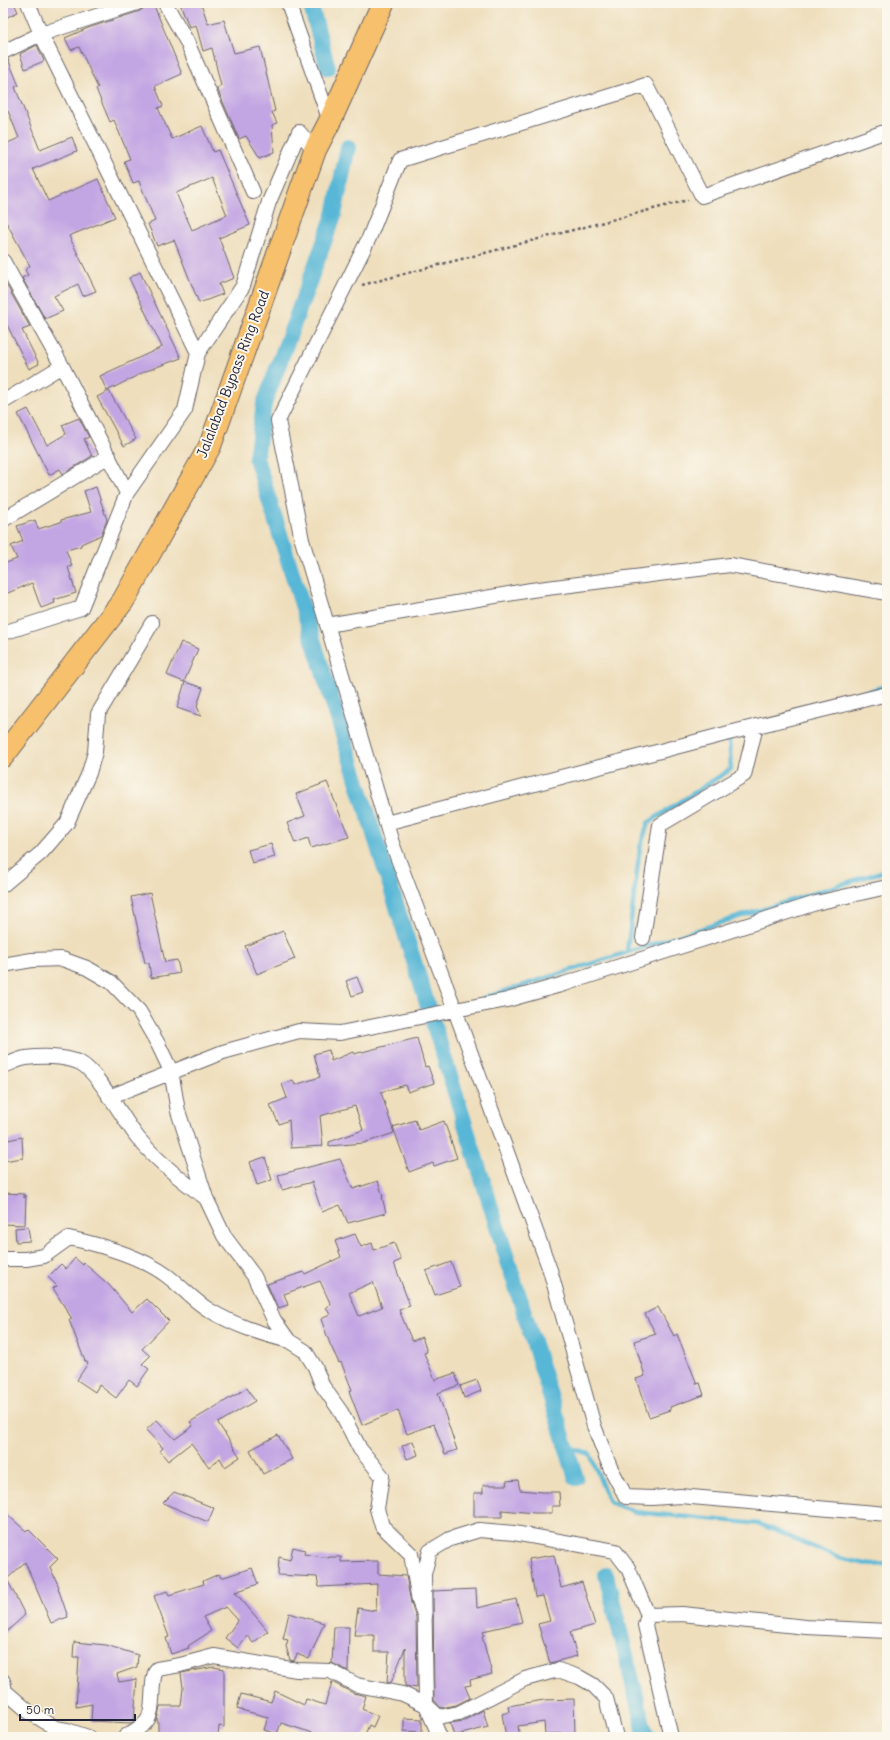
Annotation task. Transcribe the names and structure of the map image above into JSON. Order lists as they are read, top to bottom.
{
  "streets": {
    "highway": ["Jalalabad Bypass Ring Road"]
  },
  "scale_bar": "50 m"
}
